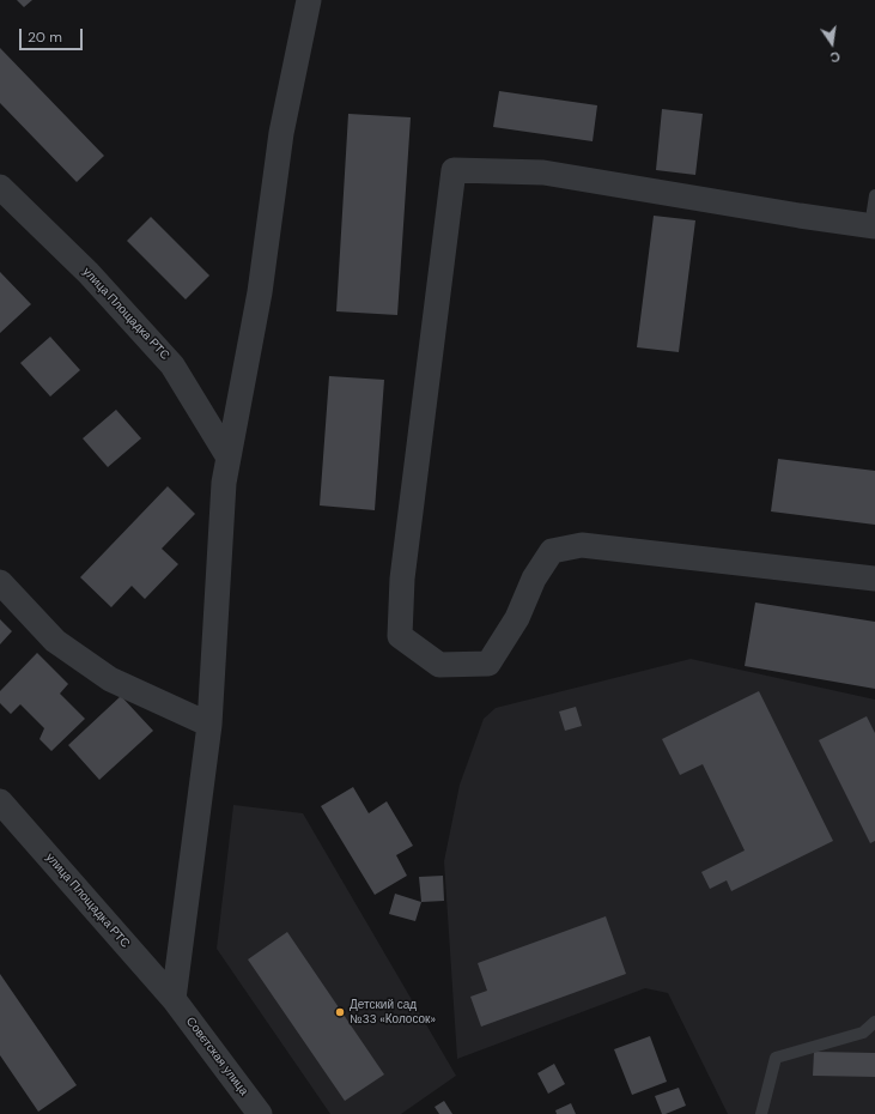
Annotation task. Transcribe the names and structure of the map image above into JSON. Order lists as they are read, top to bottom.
{
  "streets": {
    "street": ["улица Площадка РТС", "Советская улица"]
  },
  "crossings": [
    ["улица Площадка РТС", "Советская улица"]
  ],
  "places": ["Детский сад №33 «Колосок»"],
  "scale_bar": "20 m",
  "north": "bottom"
}
